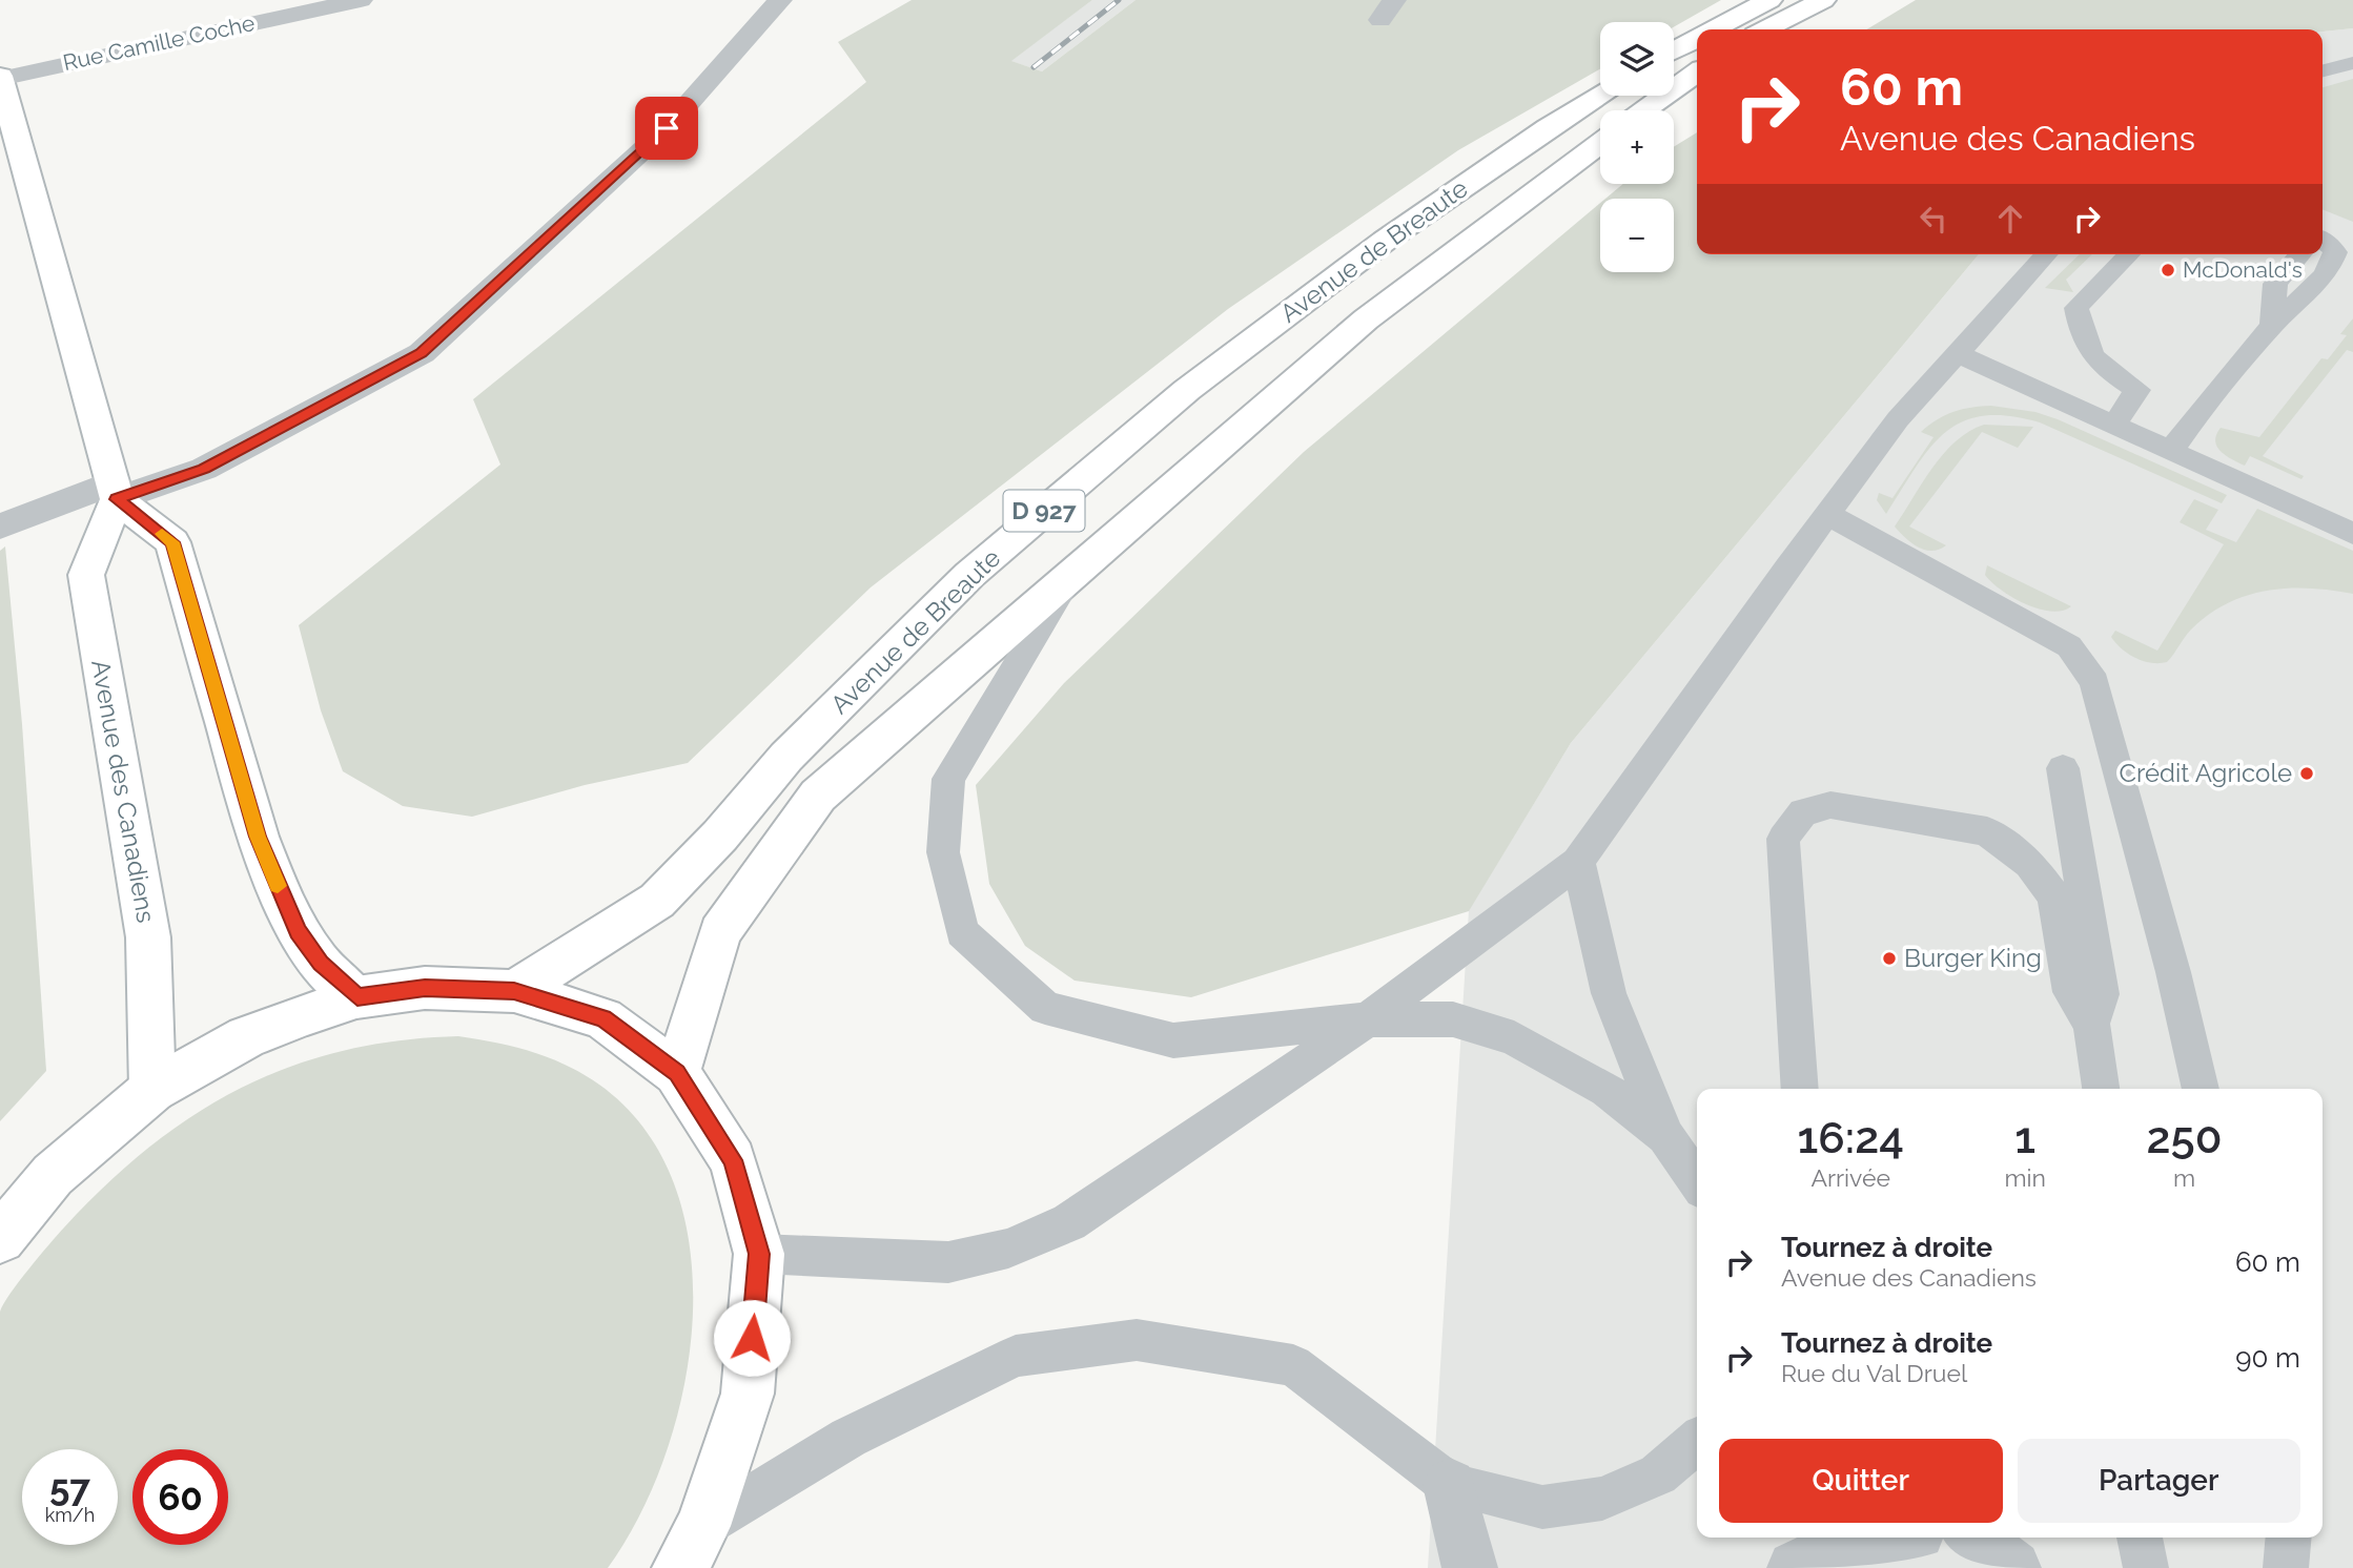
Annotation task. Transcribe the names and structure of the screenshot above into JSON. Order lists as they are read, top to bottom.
{
  "streets": {
    "main road": ["Avenue de Breaute", "D 927", "Avenue des Canadiens"],
    "street": ["Rue Camille Coche"]
  },
  "places": ["McDonald's", "Crédit Agricole", "Burger King"],
  "page": {
    "map_buttons": ["+", "−"],
    "turn": ["60 m", "Avenue des Canadiens"],
    "eta": [
      "16:24",
      "Arrivée",
      "1",
      "min",
      "250",
      "m"
    ],
    "list": [
      {
        "name": "Tournez à droite",
        "note": "Avenue des Canadiens",
        "value": "60 m"
      },
      {
        "name": "Tournez à droite",
        "note": "Rue du Val Druel",
        "value": "90 m"
      }
    ],
    "buttons": ["Quitter", "Partager"],
    "speed": "57 km/h",
    "limit": "60"
  }
}
